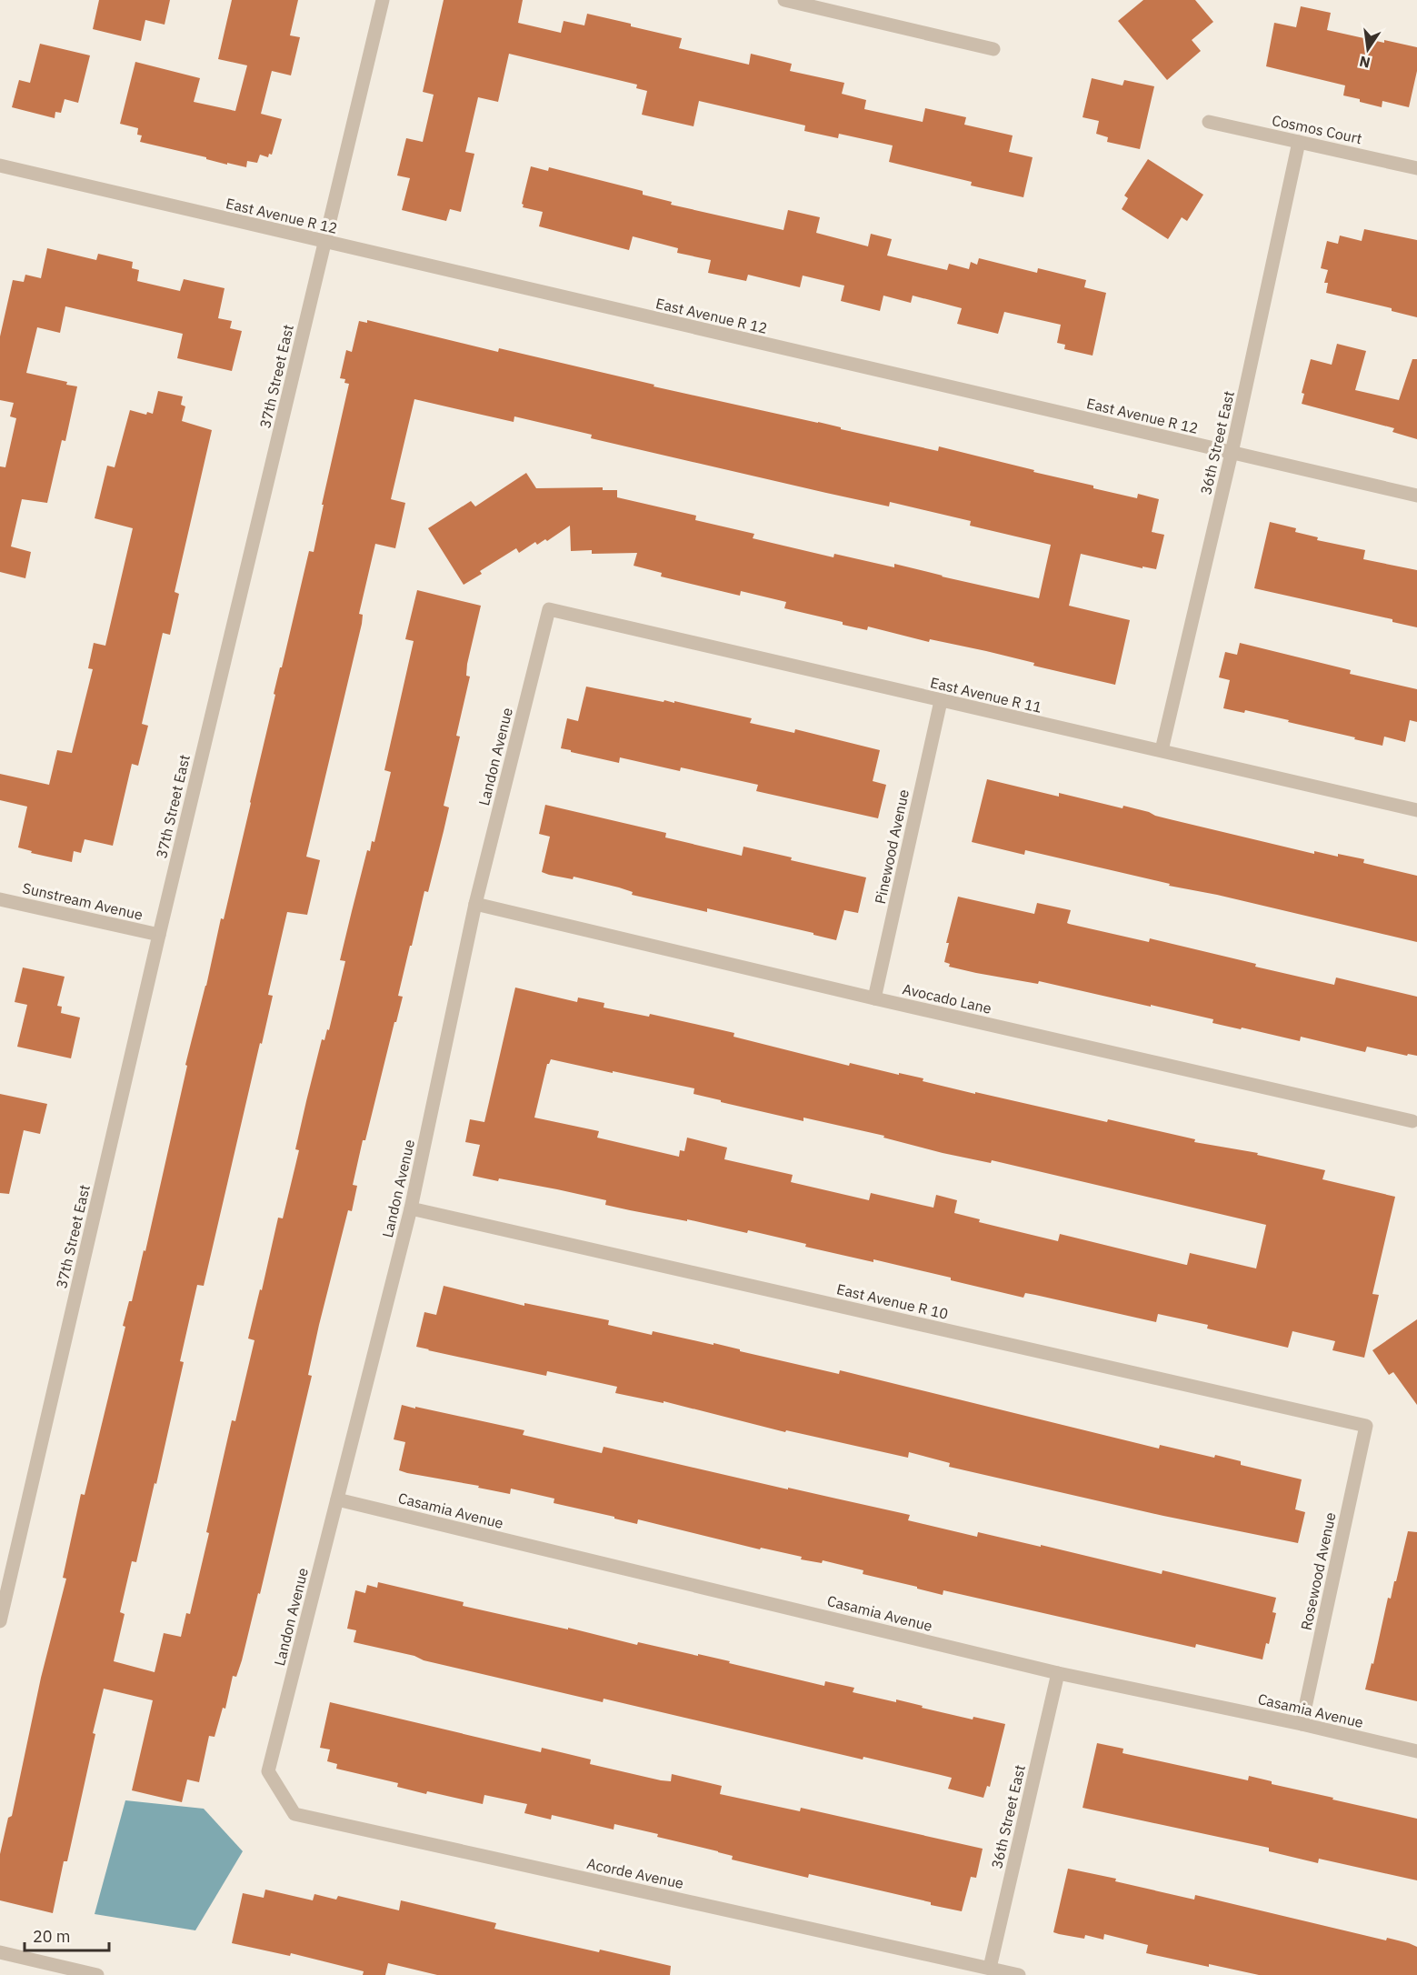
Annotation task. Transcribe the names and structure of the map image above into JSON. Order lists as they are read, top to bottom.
{
  "streets": {
    "street": [
      "Cosmos Court",
      "East Avenue R 12",
      "37th Street East",
      "36th Street East",
      "East Avenue R 11",
      "Landon Avenue",
      "Pinewood Avenue",
      "Sunstream Avenue",
      "Avocado Lane",
      "East Avenue R 10",
      "Casamia Avenue",
      "Rosewood Avenue",
      "Acorde Avenue"
    ]
  },
  "crossings": [
    ["Cosmos Court", "36th Street East"],
    ["East Avenue R 12", "37th Street East"],
    ["East Avenue R 12", "36th Street East"],
    ["37th Street East", "Sunstream Avenue"],
    ["36th Street East", "East Avenue R 11"],
    ["36th Street East", "Casamia Avenue"],
    ["36th Street East", "Acorde Avenue"],
    ["East Avenue R 11", "Landon Avenue"],
    ["East Avenue R 11", "Pinewood Avenue"],
    ["Landon Avenue", "Avocado Lane"],
    ["Landon Avenue", "East Avenue R 10"],
    ["Landon Avenue", "Casamia Avenue"],
    ["Landon Avenue", "Acorde Avenue"],
    ["Pinewood Avenue", "Avocado Lane"],
    ["East Avenue R 10", "Rosewood Avenue"],
    ["Casamia Avenue", "Rosewood Avenue"]
  ],
  "scale_bar": "20 m",
  "north": "bottom"
}
